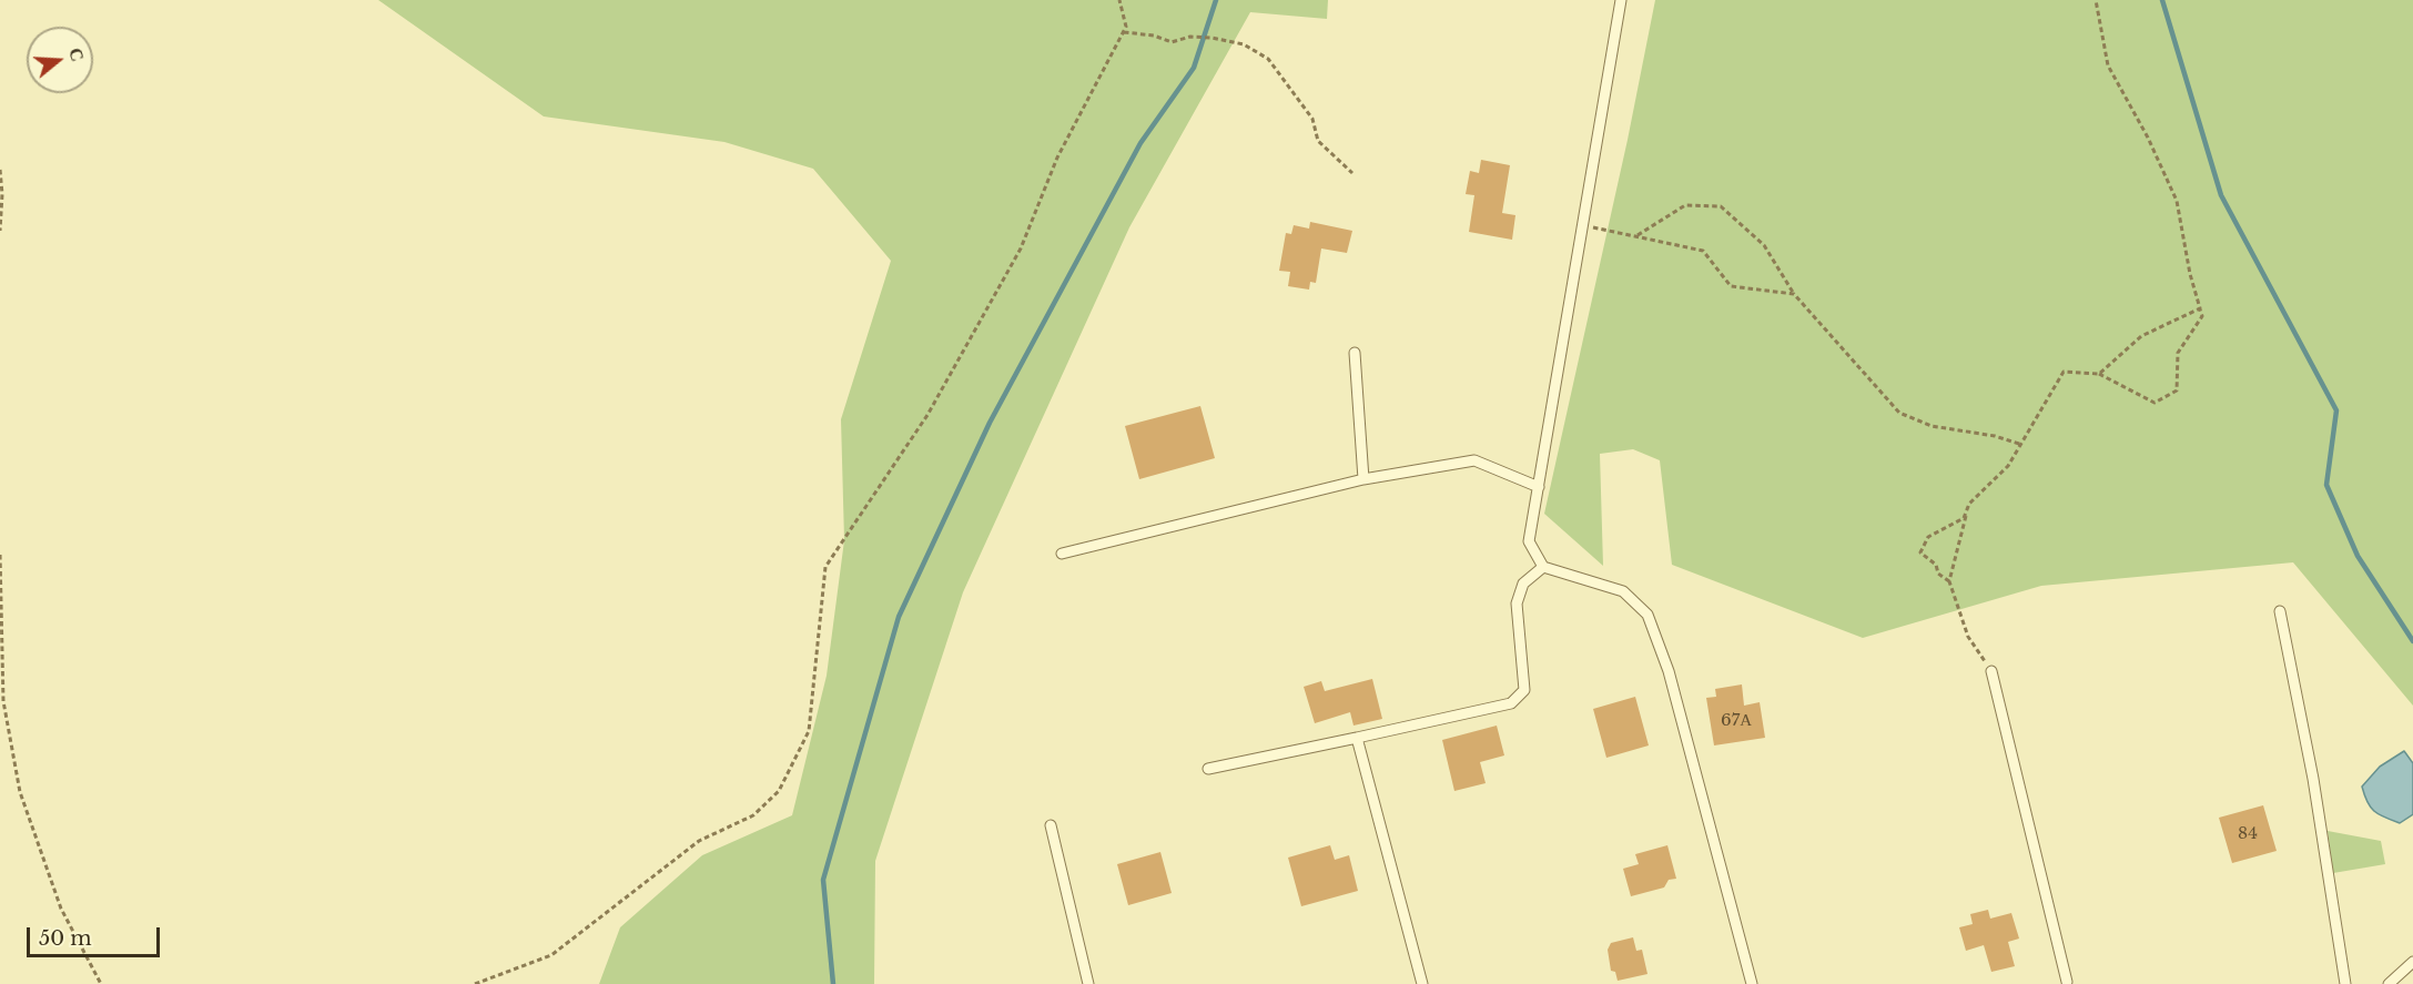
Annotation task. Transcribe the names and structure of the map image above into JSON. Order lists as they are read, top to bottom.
{
  "house_numbers": ["67А", "84"],
  "scale_bar": "50 m",
  "north": "right"
}
